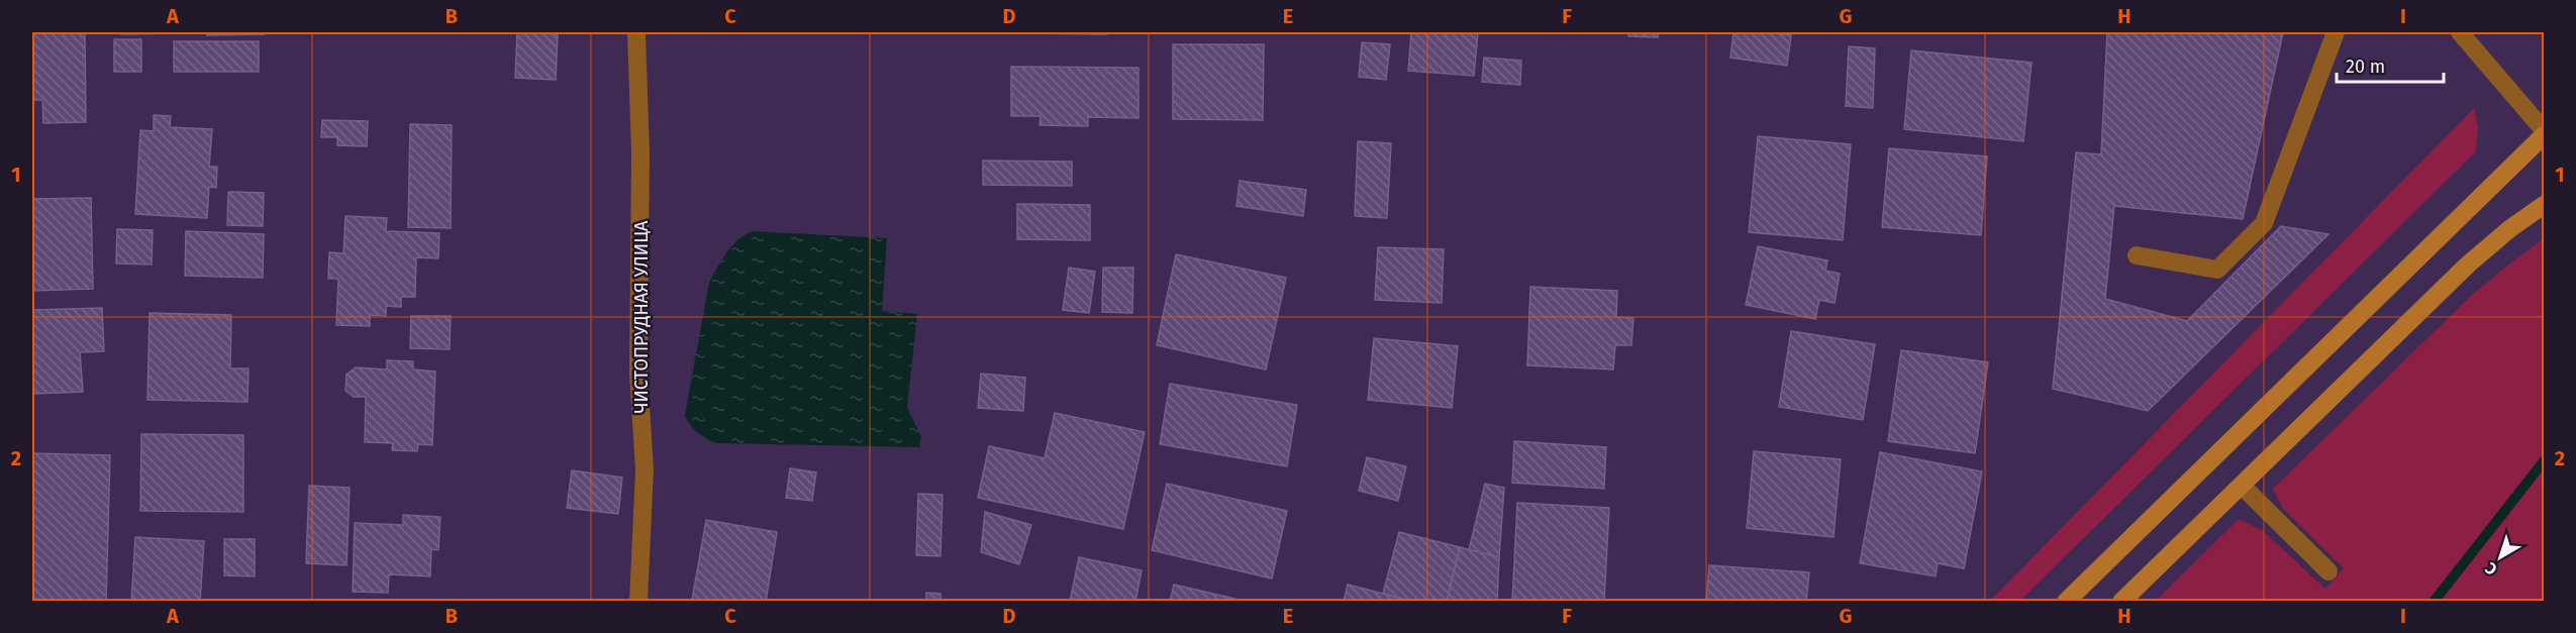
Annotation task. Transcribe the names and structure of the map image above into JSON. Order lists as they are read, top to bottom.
{
  "streets": {
    "street": ["ЧИСТОПРУДНАЯ УЛИЦА"]
  },
  "scale_bar": "20 m",
  "north": "bottom left",
  "grid": {
    "columns": [
      "A",
      "B",
      "C",
      "D",
      "E",
      "F",
      "G",
      "H",
      "I"
    ],
    "rows": ["1", "2"]
  }
}
